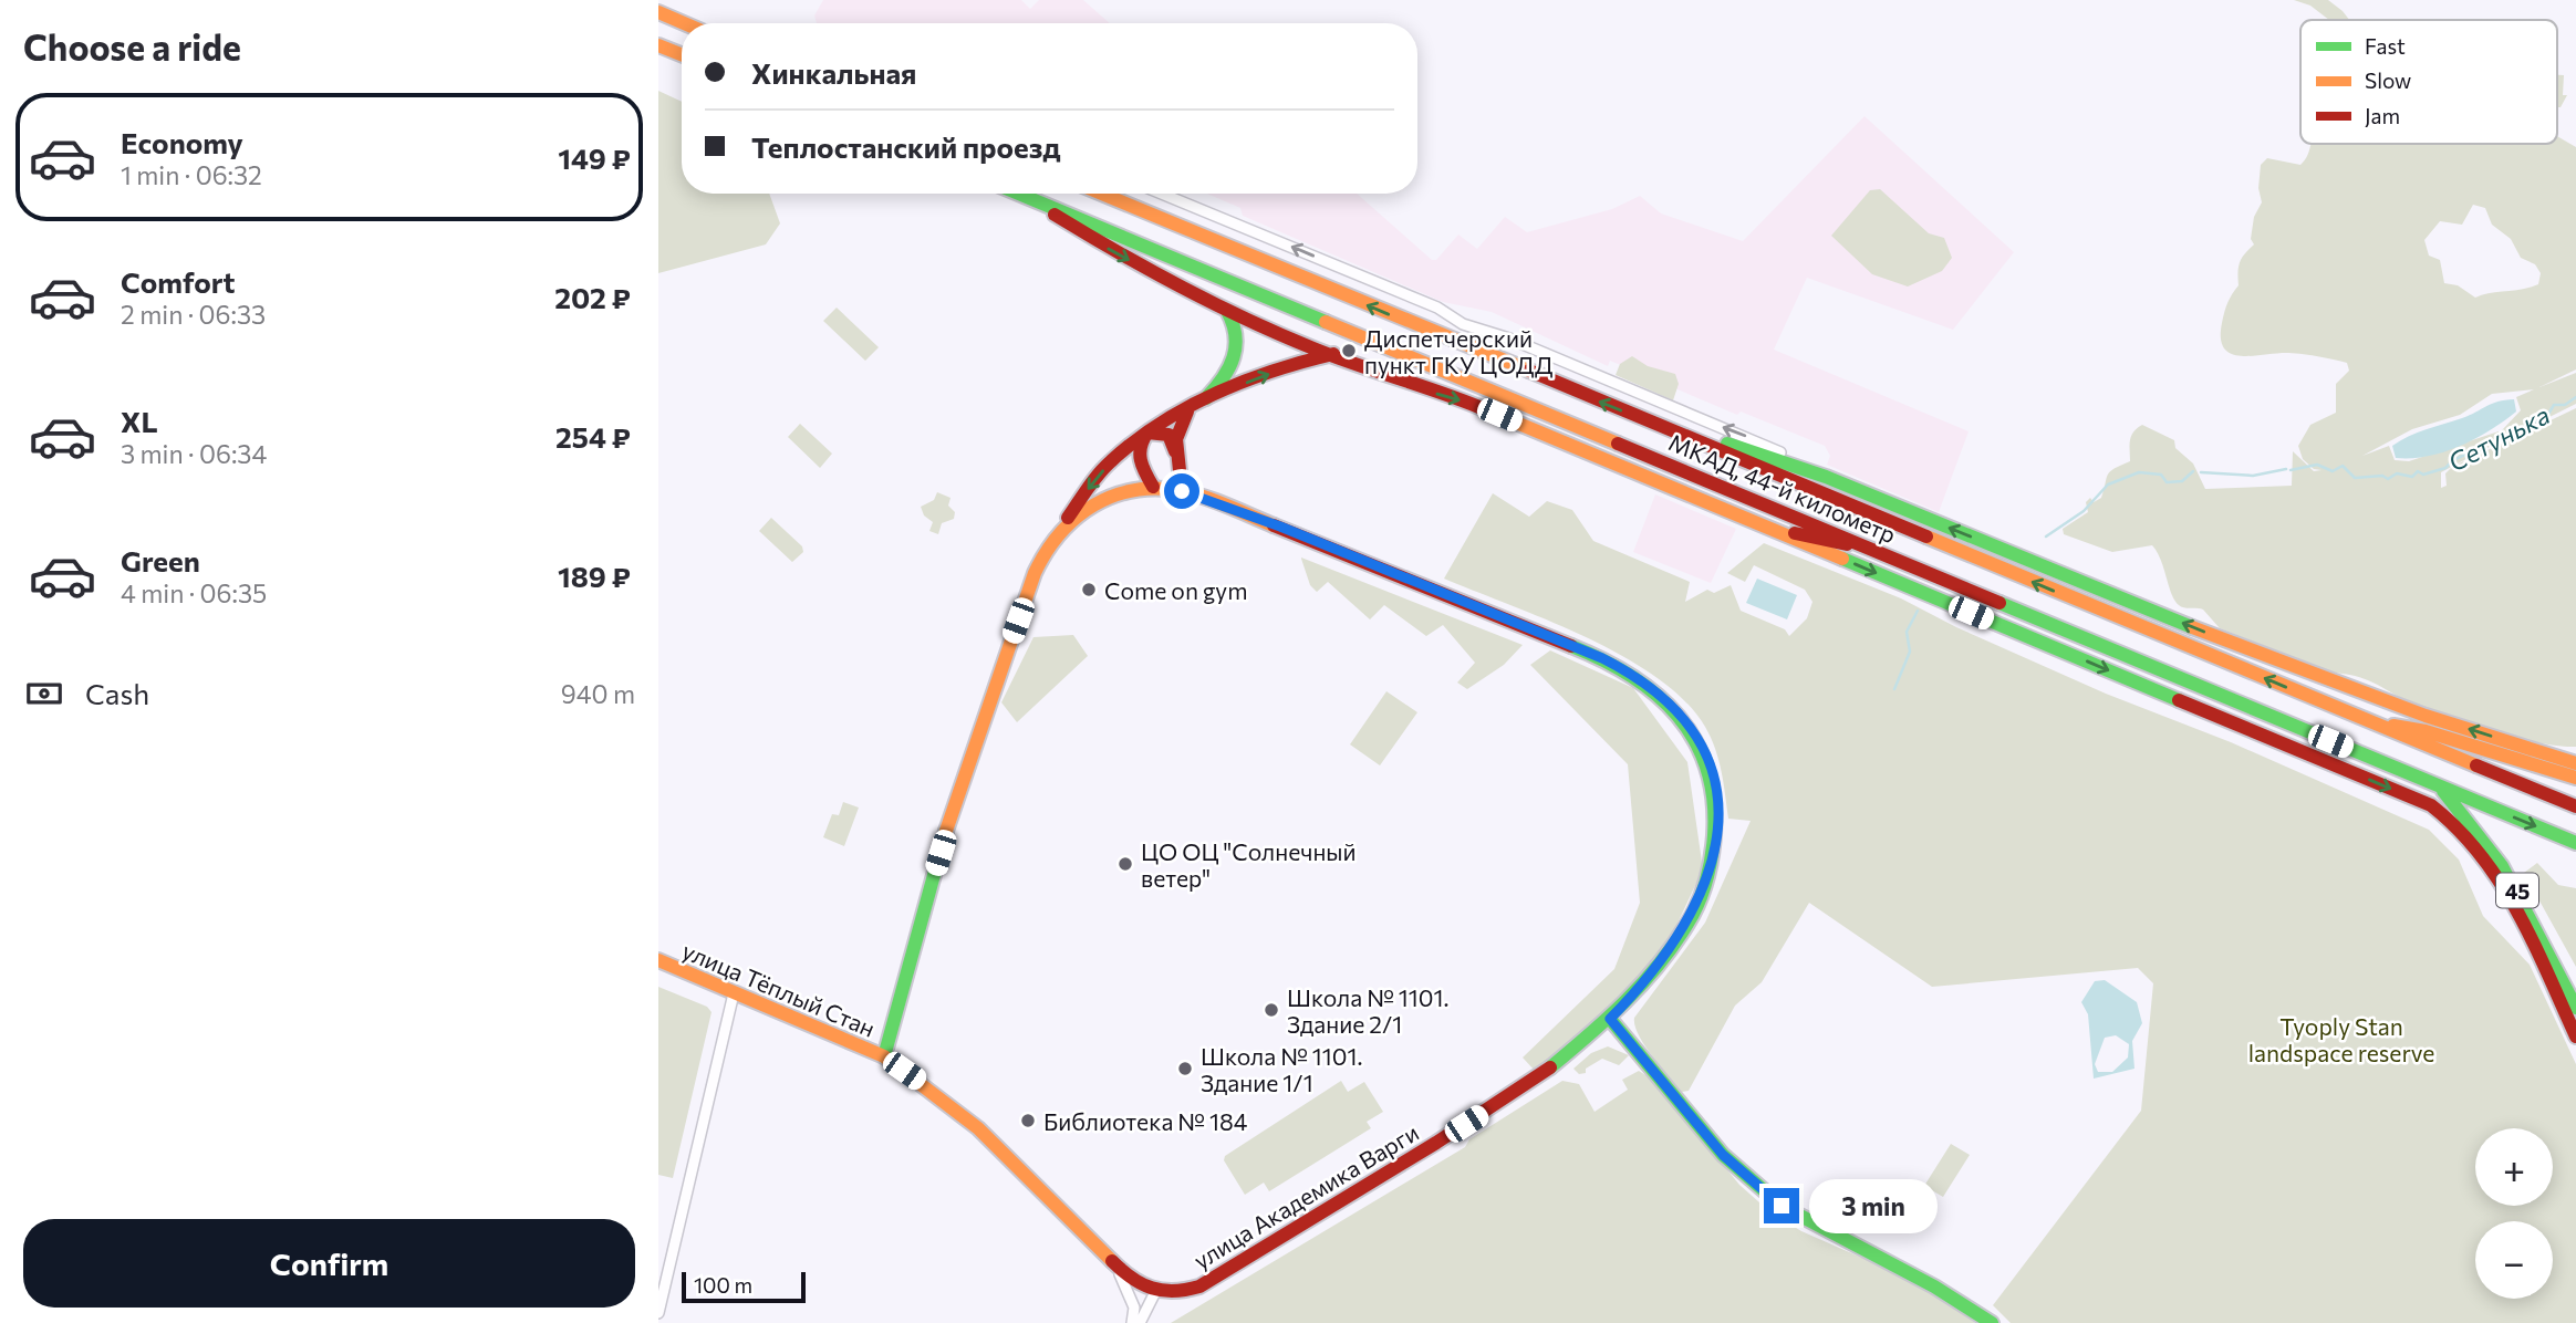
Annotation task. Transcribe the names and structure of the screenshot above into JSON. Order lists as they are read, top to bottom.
{
  "streets": {
    "main road": [
      "МКАД, 44-й километр",
      "45",
      "улица Тёплый Стан",
      "улица Академика Варги"
    ]
  },
  "crossings": [
    ["МКАД, 44-й километр", "45"],
    ["улица Тёплый Стан", "улица Академика Варги"]
  ],
  "water": ["Сетунька"],
  "parks": ["Tyoply Stan landspace reserve"],
  "places": [
    "Диспетчерский пункт ГКУ ЦОДД",
    "Come on gym",
    "ЦО ОЦ \"Солнечный ветер\"",
    "Школа № 1101. Здание 2/1",
    "Школа № 1101. Здание 1/1",
    "Библиотека № 184"
  ],
  "legend": ["Fast", "Slow", "Jam"],
  "scale_bar": "100 m",
  "page": {
    "heading": "Choose a ride",
    "banner": ["Хинкальная", "Теплостанский проезд"],
    "list": [
      {
        "name": "Economy",
        "note": "1 min · 06:32",
        "value": "149 ₽"
      },
      {
        "name": "Comfort",
        "note": "2 min · 06:33",
        "value": "202 ₽"
      },
      {
        "name": "XL",
        "note": "3 min · 06:34",
        "value": "254 ₽"
      },
      {
        "name": "Green",
        "note": "4 min · 06:35",
        "value": "189 ₽"
      }
    ],
    "pay": ["Cash", "940 m"],
    "map_buttons": ["+", "−"],
    "bubble": "3 min",
    "buttons": "Confirm",
    "scale": "100 m"
  }
}
